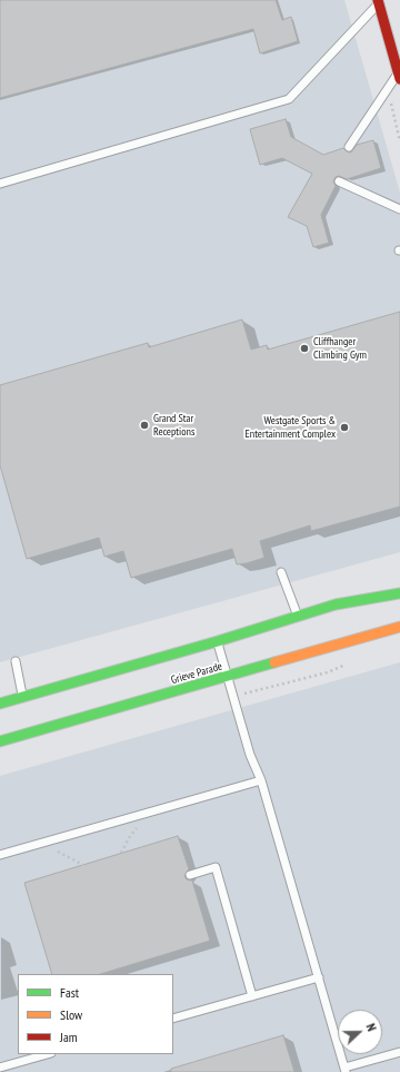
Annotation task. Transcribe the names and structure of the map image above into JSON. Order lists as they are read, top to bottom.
{
  "streets": {
    "main road": ["Grieve Parade"]
  },
  "places": ["Cliffhanger Climbing Gym", "Grand Star Receptions", "Westgate Sports & Entertainment Complex"],
  "legend": ["Fast", "Slow", "Jam"],
  "north": "right"
}
